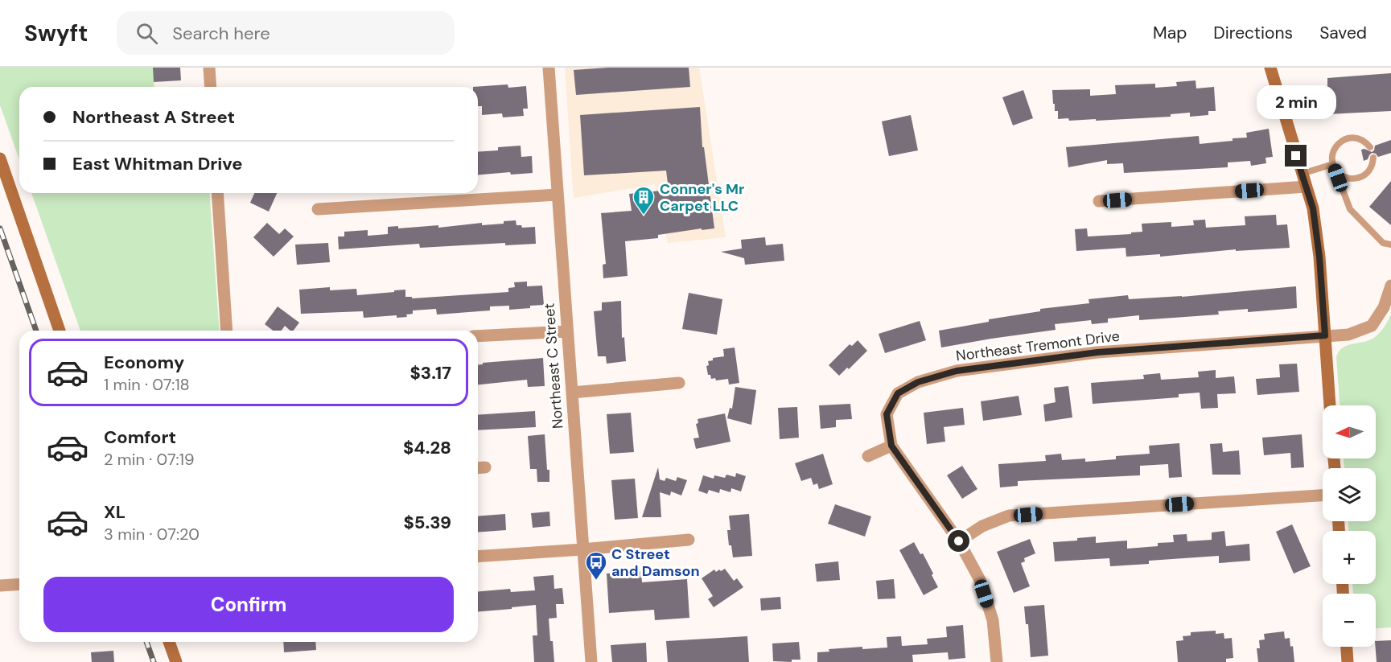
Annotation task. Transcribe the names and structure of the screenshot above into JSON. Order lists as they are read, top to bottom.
{
  "streets": {
    "street": ["Northeast Tremont Drive", "Northeast C Street"]
  },
  "places": {
    "building": ["Conner's Mr Carpet LLC"],
    "bus stop": ["C Street and Damson"]
  },
  "north": "left",
  "page": {
    "header": "Swyft",
    "search": "Search here",
    "nav": ["Map", "Directions", "Saved"],
    "bubble": "2 min",
    "banner": ["Northeast A Street", "East Whitman Drive"],
    "list": [
      {
        "name": "Economy",
        "note": "1 min · 07:18",
        "value": "$3.17"
      },
      {
        "name": "Comfort",
        "note": "2 min · 07:19",
        "value": "$4.28"
      },
      {
        "name": "XL",
        "note": "3 min · 07:20",
        "value": "$5.39"
      }
    ],
    "map_buttons": ["+", "−"],
    "buttons": "Confirm"
  }
}
